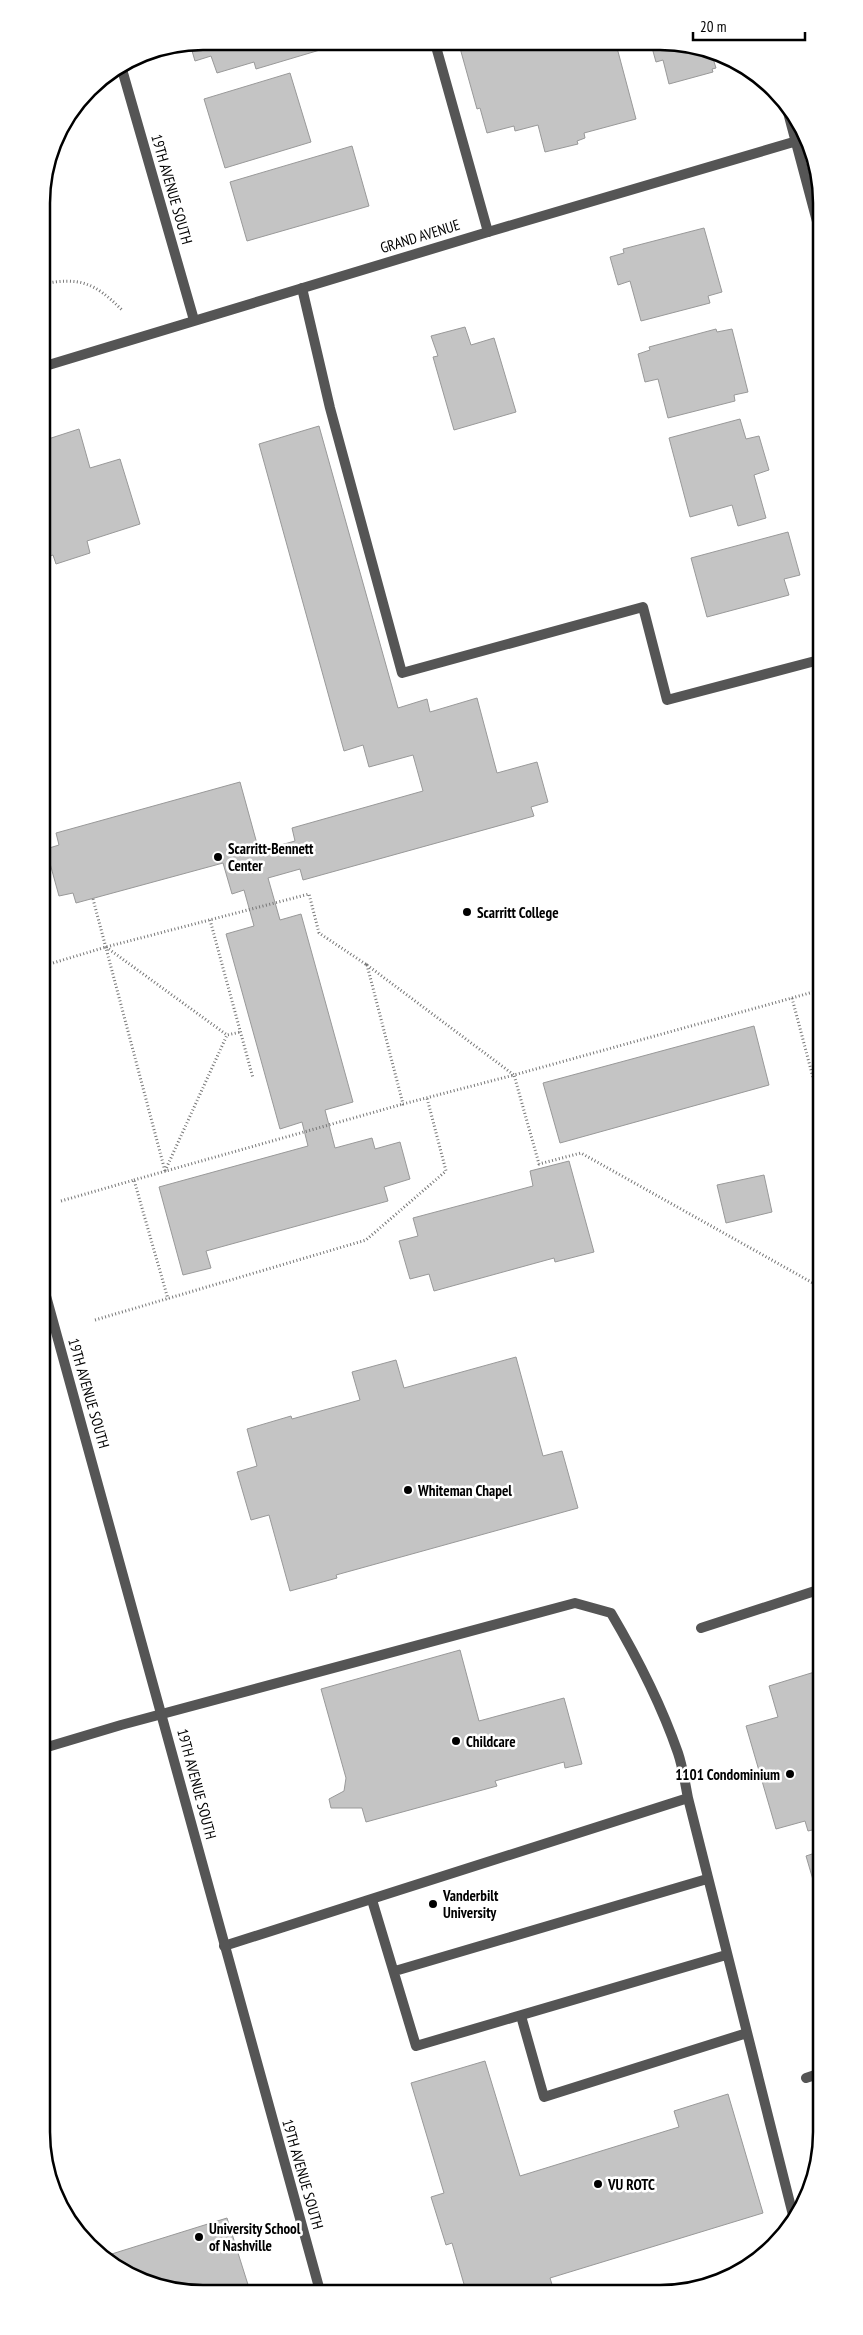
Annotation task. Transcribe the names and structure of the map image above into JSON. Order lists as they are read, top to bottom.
{
  "streets": {
    "street": ["19TH AVENUE SOUTH", "GRAND AVENUE"]
  },
  "crossings": [
    ["19TH AVENUE SOUTH", "GRAND AVENUE"]
  ],
  "places": [
    "Scarritt-Bennett Center",
    "Scarritt College",
    "Whiteman Chapel",
    "Childcare",
    "1101 Condominium",
    "Vanderbilt University",
    "VU ROTC",
    "University School of Nashville"
  ],
  "scale_bar": "20 m"
}
